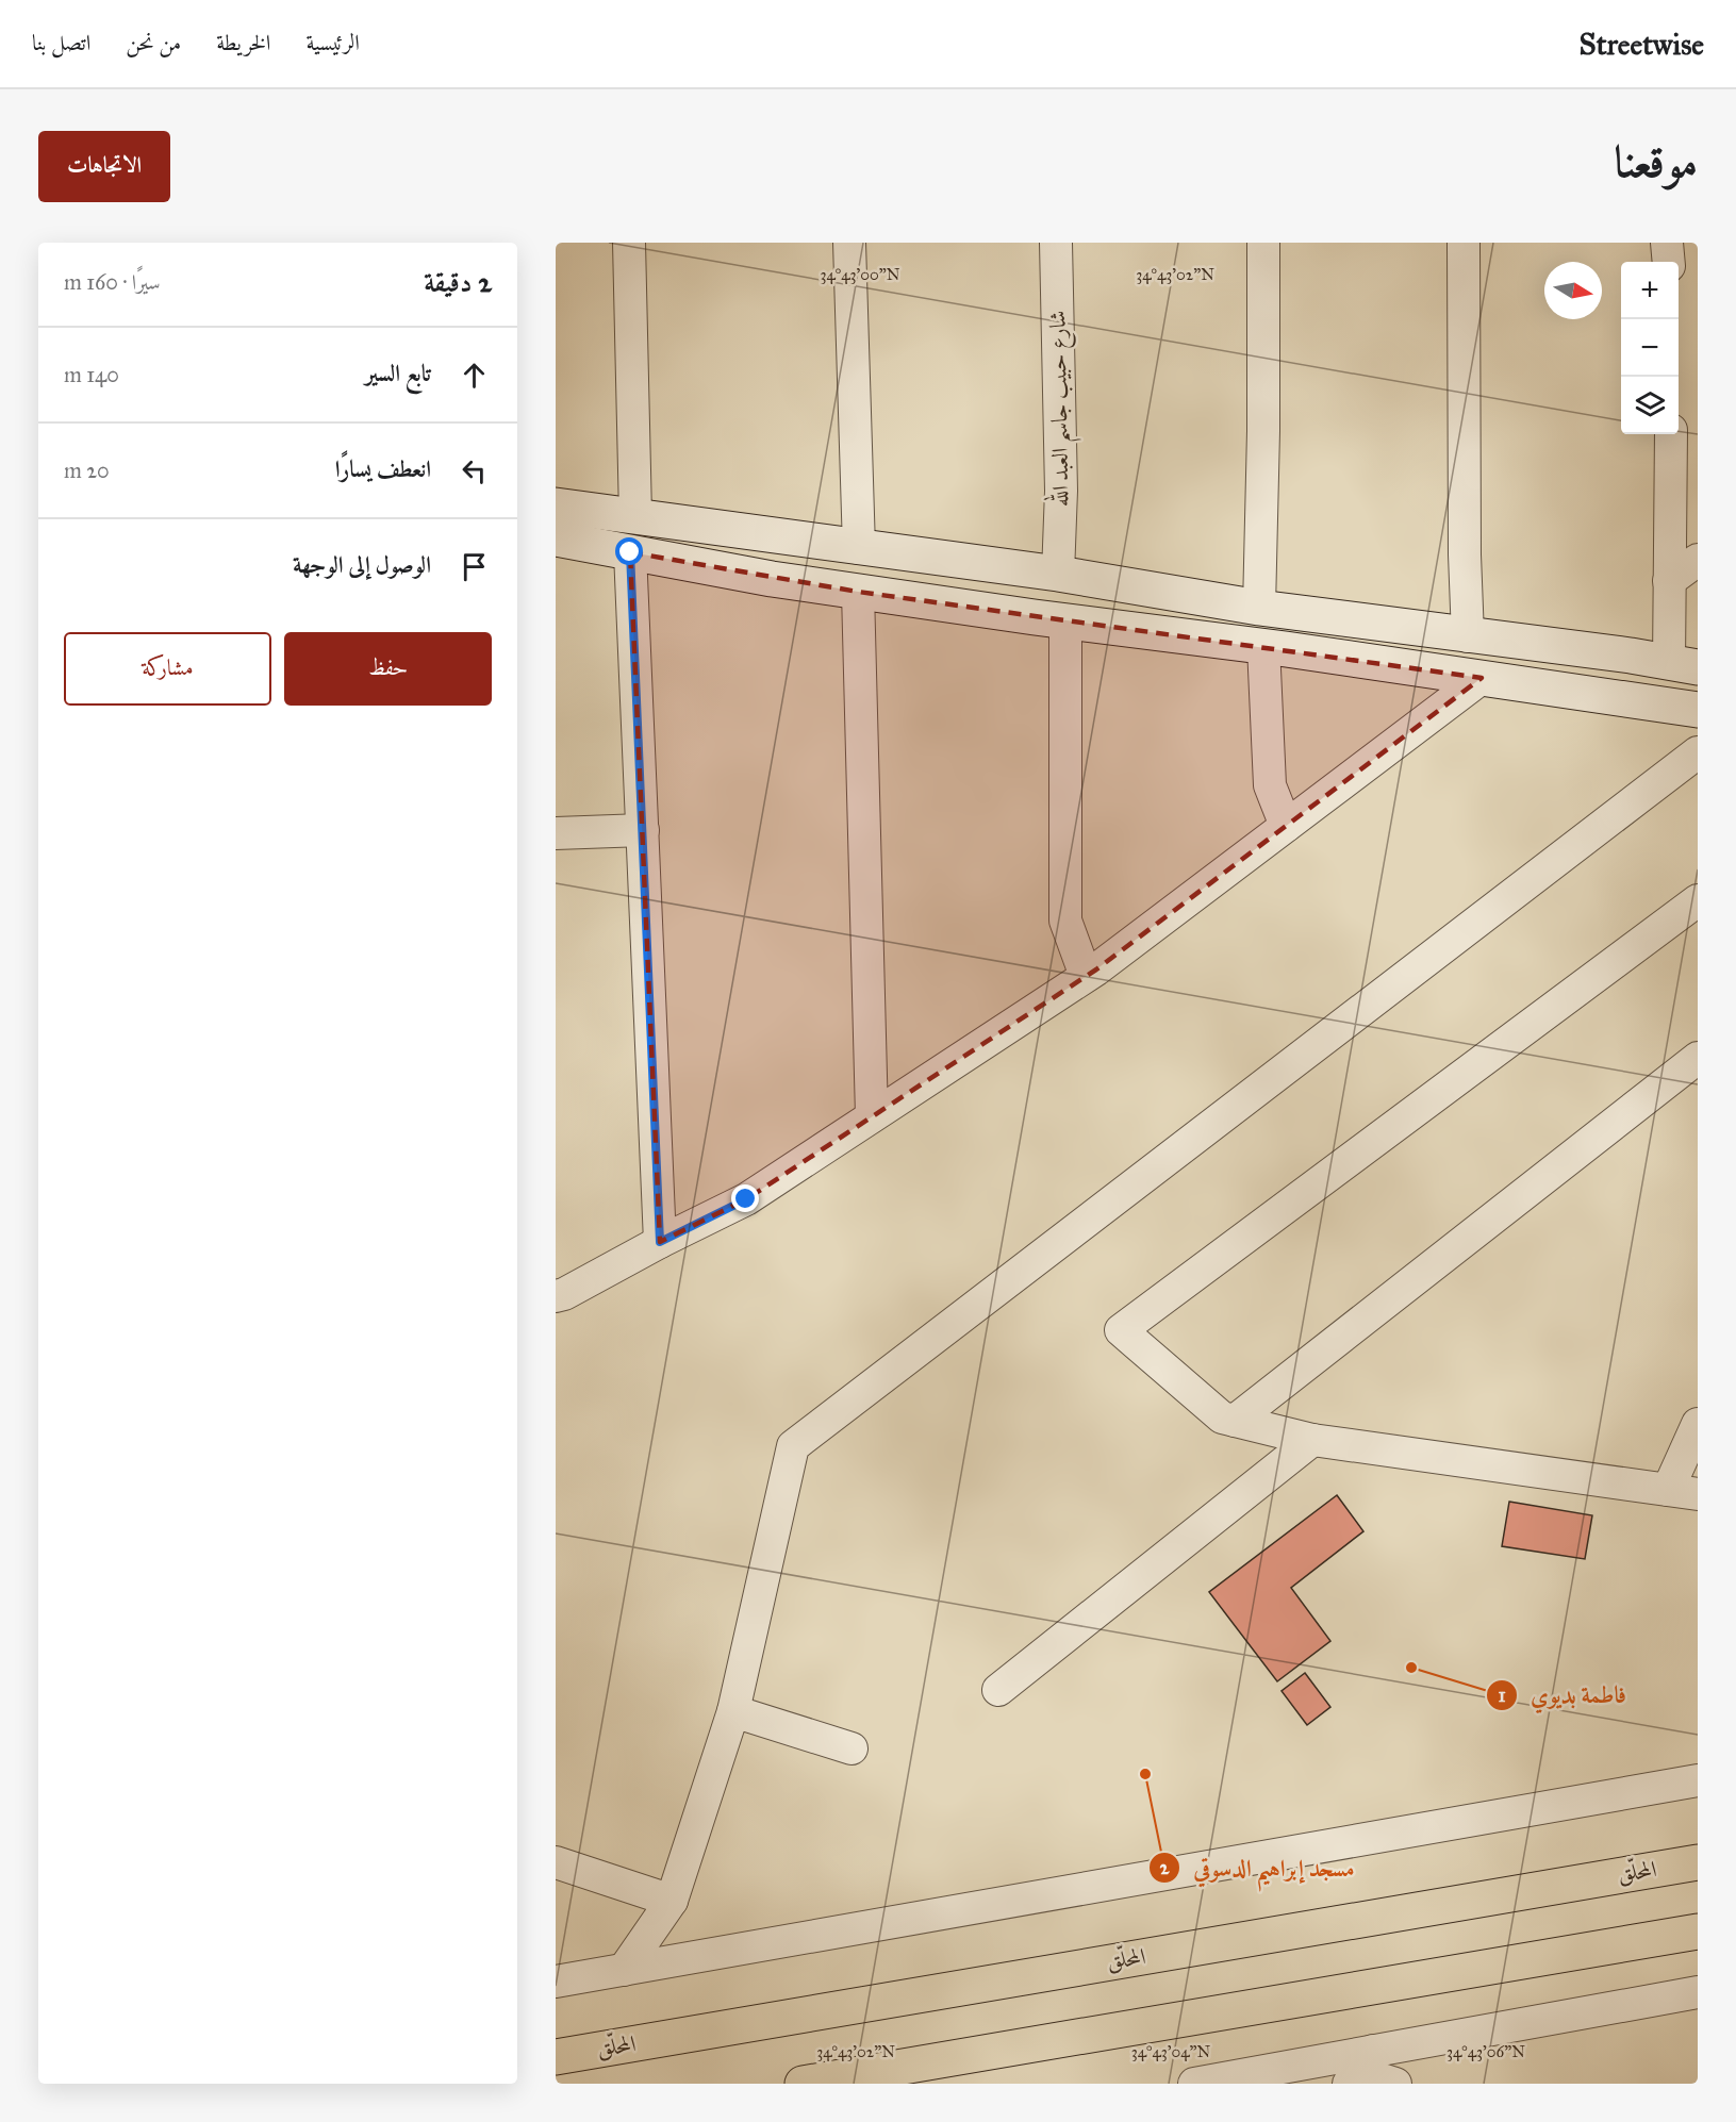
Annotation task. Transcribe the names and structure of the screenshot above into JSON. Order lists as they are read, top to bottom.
{
  "streets": {
    "main road": ["المحلّق"],
    "street": ["شارع حبيب جاسم العبد الله"]
  },
  "places": ["فاطمة بديوي", "مسجد إبراهيم الدسوقي"],
  "north": "right",
  "page": {
    "header": "Streetwise",
    "nav": [
      "الرئيسية",
      "الخريطة",
      "من نحن",
      "اتصل بنا"
    ],
    "title": "موقعنا",
    "buttons": [
      "الاتجاهات",
      ["حفظ", "مشاركة"]
    ],
    "heading": ["2 دقيقة", "سيرًا · 160 m"],
    "map_buttons": ["+", "−"],
    "list": [
      ["تابع السير", "140 m"],
      ["انعطف يسارًا", "20 m"],
      "الوصول إلى الوجهة"
    ]
  },
  "coordinates": [
    "34°43'00\"N",
    "34°43'02\"N",
    "34°43'04\"N",
    "34°43'06\"N"
  ]
}
